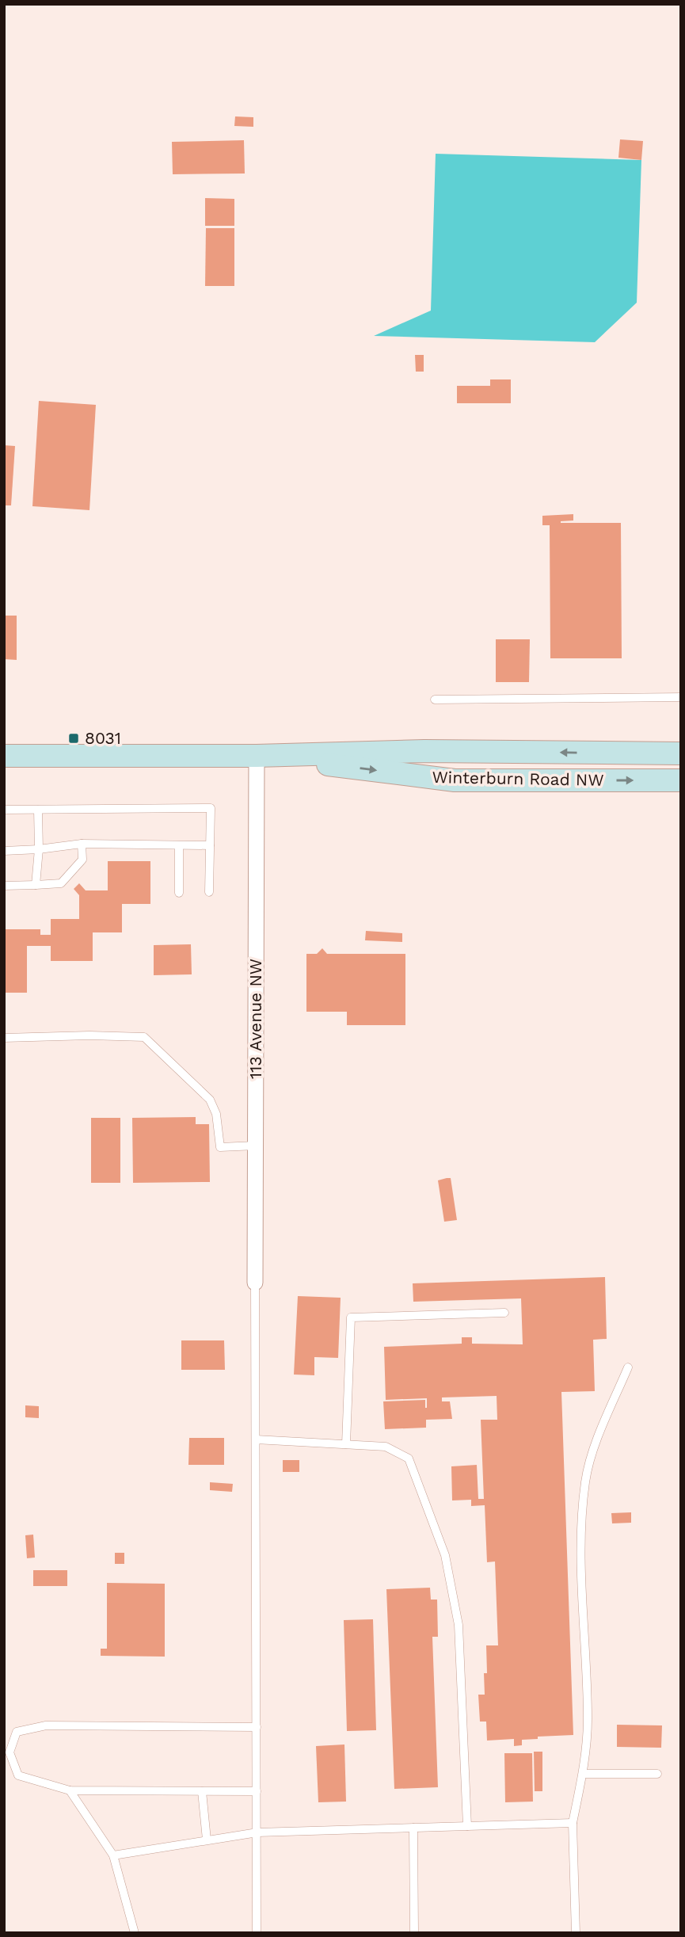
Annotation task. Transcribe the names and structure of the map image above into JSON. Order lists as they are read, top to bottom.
{
  "streets": {
    "main road": ["Winterburn Road NW"],
    "street": ["113 Avenue NW"]
  },
  "crossings": [
    ["Winterburn Road NW", "113 Avenue NW"]
  ],
  "places": {
    "transit": ["8031"]
  }
}
